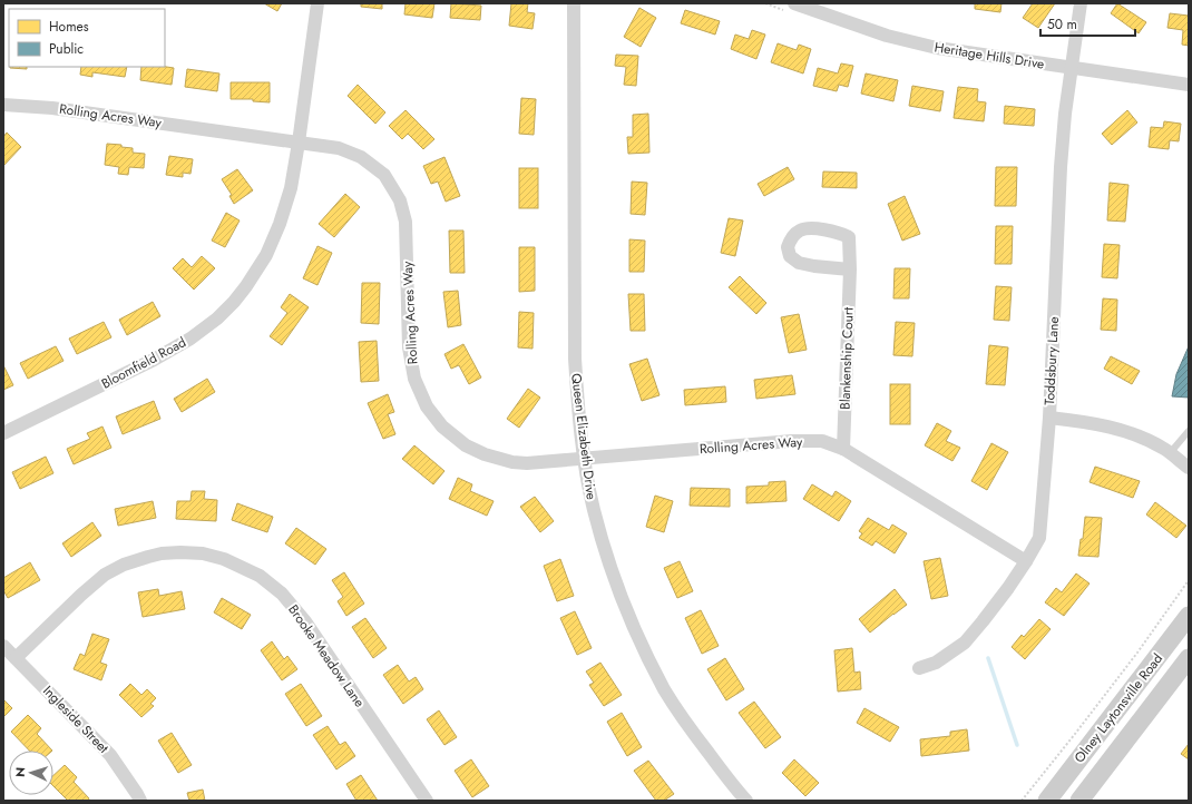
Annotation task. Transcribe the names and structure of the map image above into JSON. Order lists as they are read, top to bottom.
{
  "streets": {
    "main road": ["Olney Laytonsville Road"],
    "street": [
      "Heritage Hills Drive",
      "Rolling Acres Way",
      "Blankenship Court",
      "Toddsbury Lane",
      "Bloomfield Road",
      "Queen Elizabeth Drive",
      "Brooke Meadow Lane",
      "Ingleside Street"
    ]
  },
  "crossings": [
    ["Heritage Hills Drive", "Toddsbury Lane"],
    ["Rolling Acres Way", "Blankenship Court"],
    ["Rolling Acres Way", "Toddsbury Lane"],
    ["Rolling Acres Way", "Bloomfield Road"],
    ["Rolling Acres Way", "Queen Elizabeth Drive"],
    ["Brooke Meadow Lane", "Ingleside Street"]
  ],
  "legend": ["Homes", "Public"],
  "scale_bar": "50 m",
  "north": "left"
}
